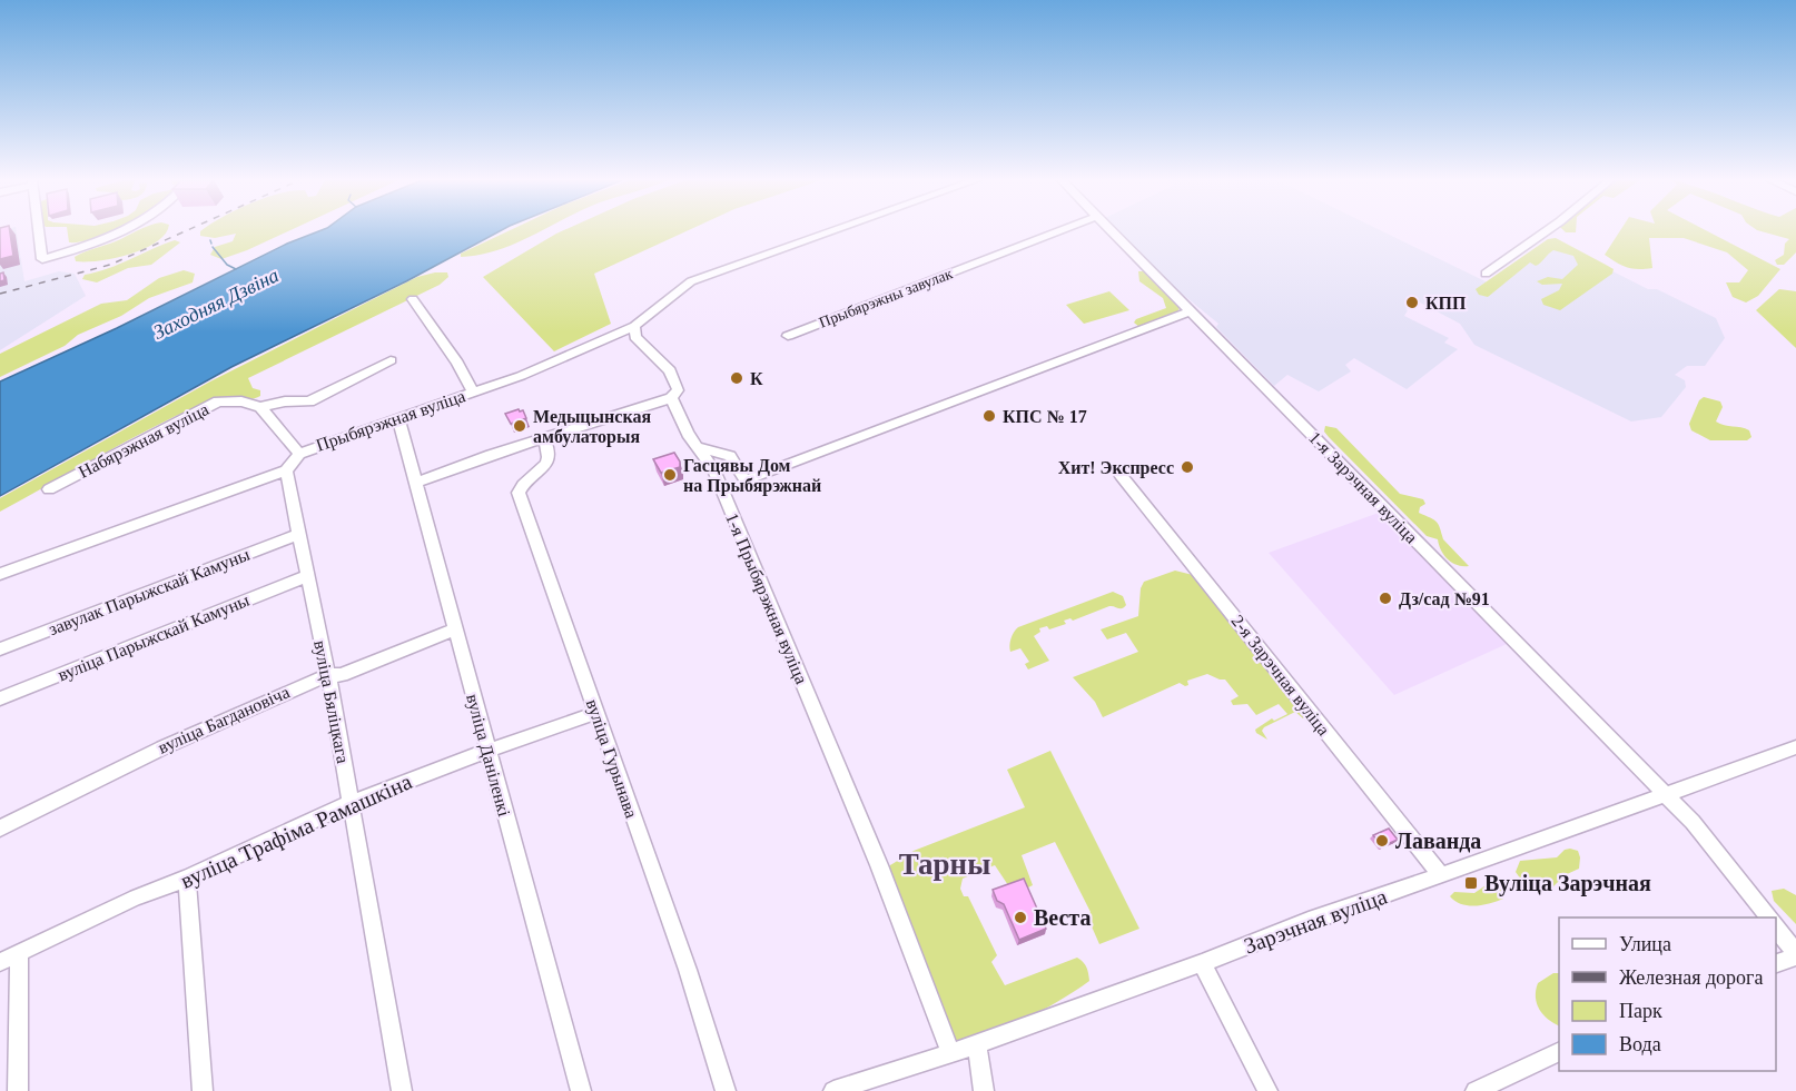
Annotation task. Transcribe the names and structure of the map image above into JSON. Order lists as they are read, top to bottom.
{
  "streets": {
    "street": [
      "Прыбярэжны завулак",
      "Прыбярэжная вуліца",
      "Набярэжная вуліца",
      "1-я Зарэчная вуліца",
      "завулак Парыжскай Камуны",
      "1-я Прыбярэжная вуліца",
      "вуліца Парыжскай Камуны",
      "2-я Зарэчная вуліца",
      "вуліца Бяліцкага",
      "вуліца Багдановіча",
      "вуліца Даніленкі",
      "вуліца Гурынава",
      "вуліца Трафіма Рамашкіна",
      "Зарэчная вуліца"
    ]
  },
  "crossings": [
    ["Прыбярэжная вуліца", "1-я Прыбярэжная вуліца"],
    ["Прыбярэжная вуліца", "вуліца Бяліцкага"],
    ["Прыбярэжная вуліца", "вуліца Даніленкі"],
    ["1-я Зарэчная вуліца", "Зарэчная вуліца"],
    ["завулак Парыжскай Камуны", "вуліца Бяліцкага"],
    ["1-я Прыбярэжная вуліца", "Зарэчная вуліца"],
    ["вуліца Парыжскай Камуны", "вуліца Бяліцкага"],
    ["2-я Зарэчная вуліца", "Зарэчная вуліца"],
    ["вуліца Бяліцкага", "вуліца Багдановіча"],
    ["вуліца Бяліцкага", "вуліца Трафіма Рамашкіна"],
    ["вуліца Багдановіча", "вуліца Даніленкі"],
    ["вуліца Даніленкі", "вуліца Трафіма Рамашкіна"],
    ["вуліца Гурынава", "вуліца Трафіма Рамашкіна"]
  ],
  "districts": ["Тарны"],
  "water": ["Заходняя Дзвіна"],
  "places": {
    "other": [
      "КПП",
      "К",
      "КПС № 17",
      "Медыцынская амбулаторыя",
      "Хит! Экспресс",
      "Гасцявы Дом на Прыбярэжнай",
      "Дз/сад №91",
      "Лаванда",
      "Веста"
    ],
    "transit": ["Вуліца Зарэчная"]
  },
  "legend": [
    "Улица",
    "Железная дорога",
    "Парк",
    "Вода"
  ]
}
